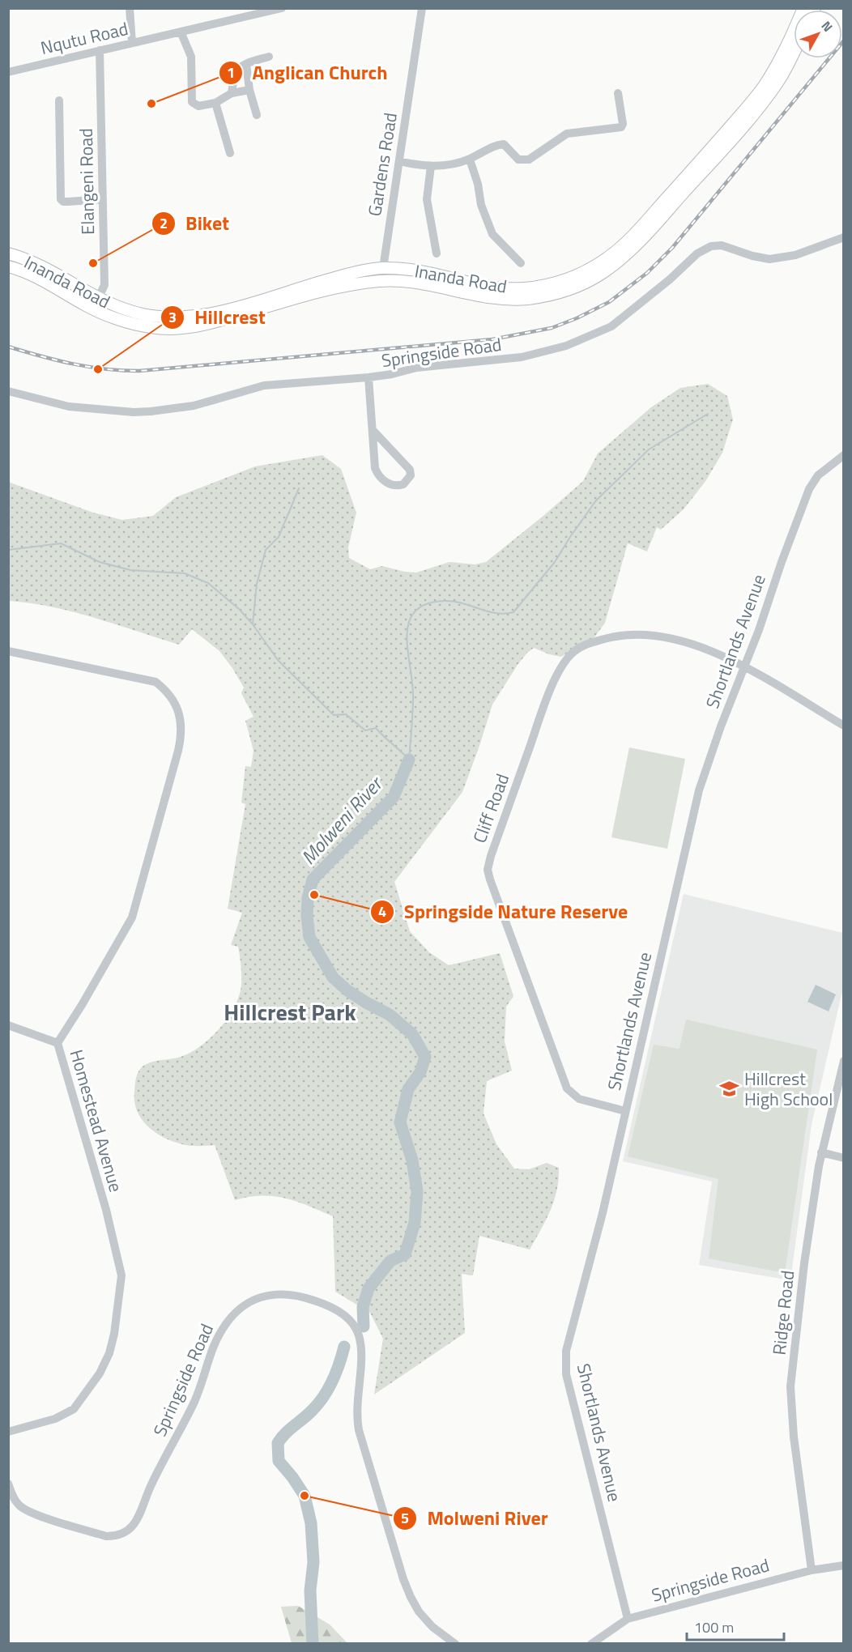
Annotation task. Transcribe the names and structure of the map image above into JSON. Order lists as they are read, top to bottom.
{
  "streets": {
    "main road": ["Inanda Road"],
    "street": [
      "Nqutu Road",
      "Gardens Road",
      "Elangeni Road",
      "Springside Road",
      "Shortlands Avenue",
      "Cliff Road",
      "Homestead Avenue",
      "Ridge Road"
    ]
  },
  "crossings": [
    ["Nqutu Road", "Elangeni Road"],
    ["Gardens Road", "Inanda Road"],
    ["Elangeni Road", "Inanda Road"],
    ["Springside Road", "Shortlands Avenue"],
    ["Springside Road", "Ridge Road"],
    ["Shortlands Avenue", "Cliff Road"]
  ],
  "districts": ["Hillcrest Park"],
  "water": ["Molweni River"],
  "places": {
    "other": [
      "Anglican Church",
      "Biket",
      "Hillcrest",
      "Springside Nature Reserve",
      "Molweni River"
    ],
    "school or university": ["Hillcrest High School"]
  },
  "scale_bar": "100 m",
  "north": "top right"
}
